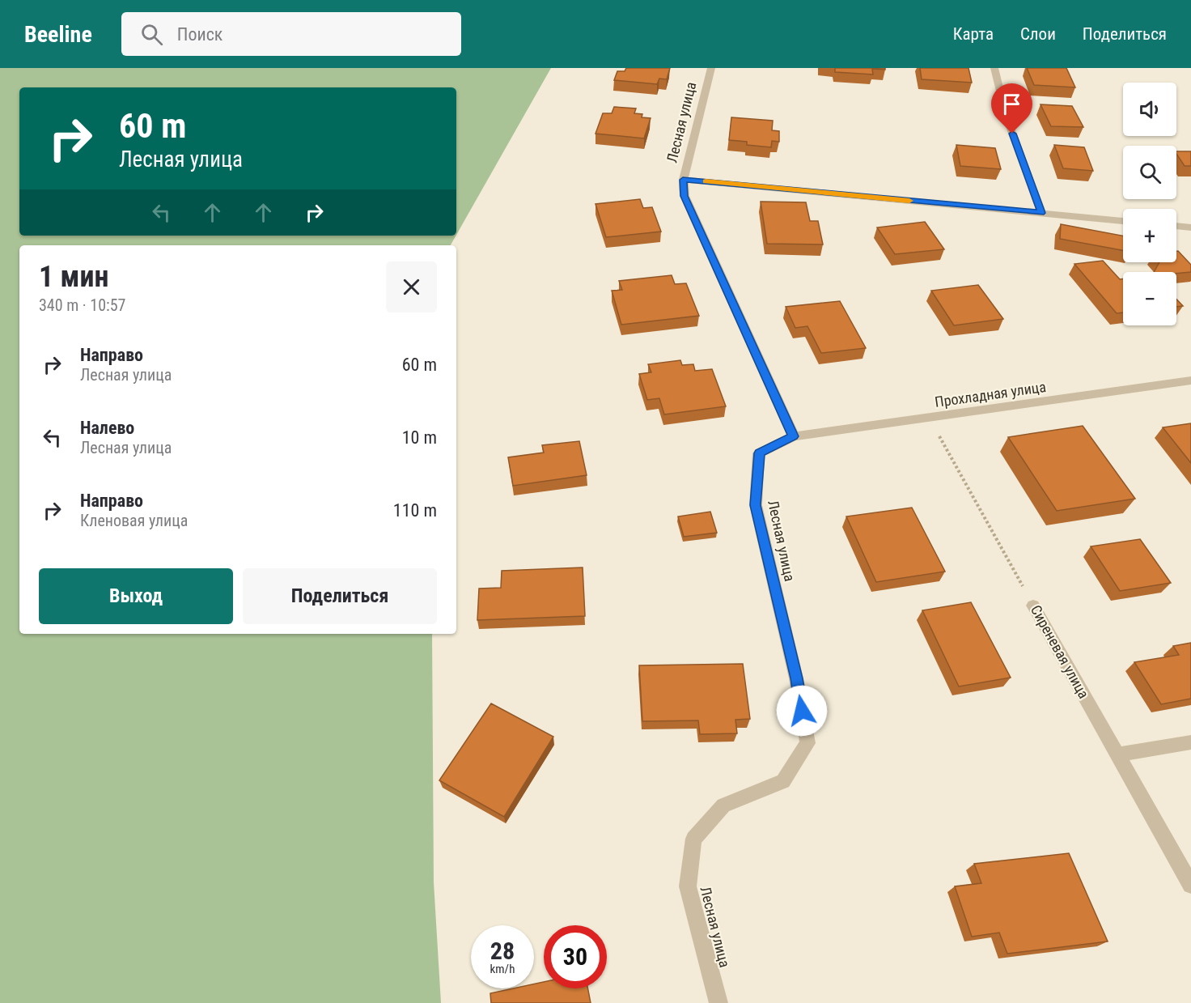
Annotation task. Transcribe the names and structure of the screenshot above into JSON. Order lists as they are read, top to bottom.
{
  "streets": {
    "street": ["Лесная улица", "Прохладная улица", "Сиреневая улица"]
  },
  "crossings": [
    ["Лесная улица", "Прохладная улица"],
    ["Прохладная улица", "Сиреневая улица"]
  ],
  "page": {
    "header": "Beeline",
    "search": "Поиск",
    "nav": ["Карта", "Слои", "Поделиться"],
    "map_buttons": ["+", "−"],
    "turn": ["60 m", "Лесная улица"],
    "heading": ["1 мин", "340 m · 10:57"],
    "list": [
      {
        "name": "Направо",
        "note": "Лесная улица",
        "value": "60 m"
      },
      {
        "name": "Налево",
        "note": "Лесная улица",
        "value": "10 m"
      },
      {
        "name": "Направо",
        "note": "Кленовая улица",
        "value": "110 m"
      }
    ],
    "buttons": ["Выход", "Поделиться"],
    "speed": "28 km/h",
    "limit": "30"
  }
}
